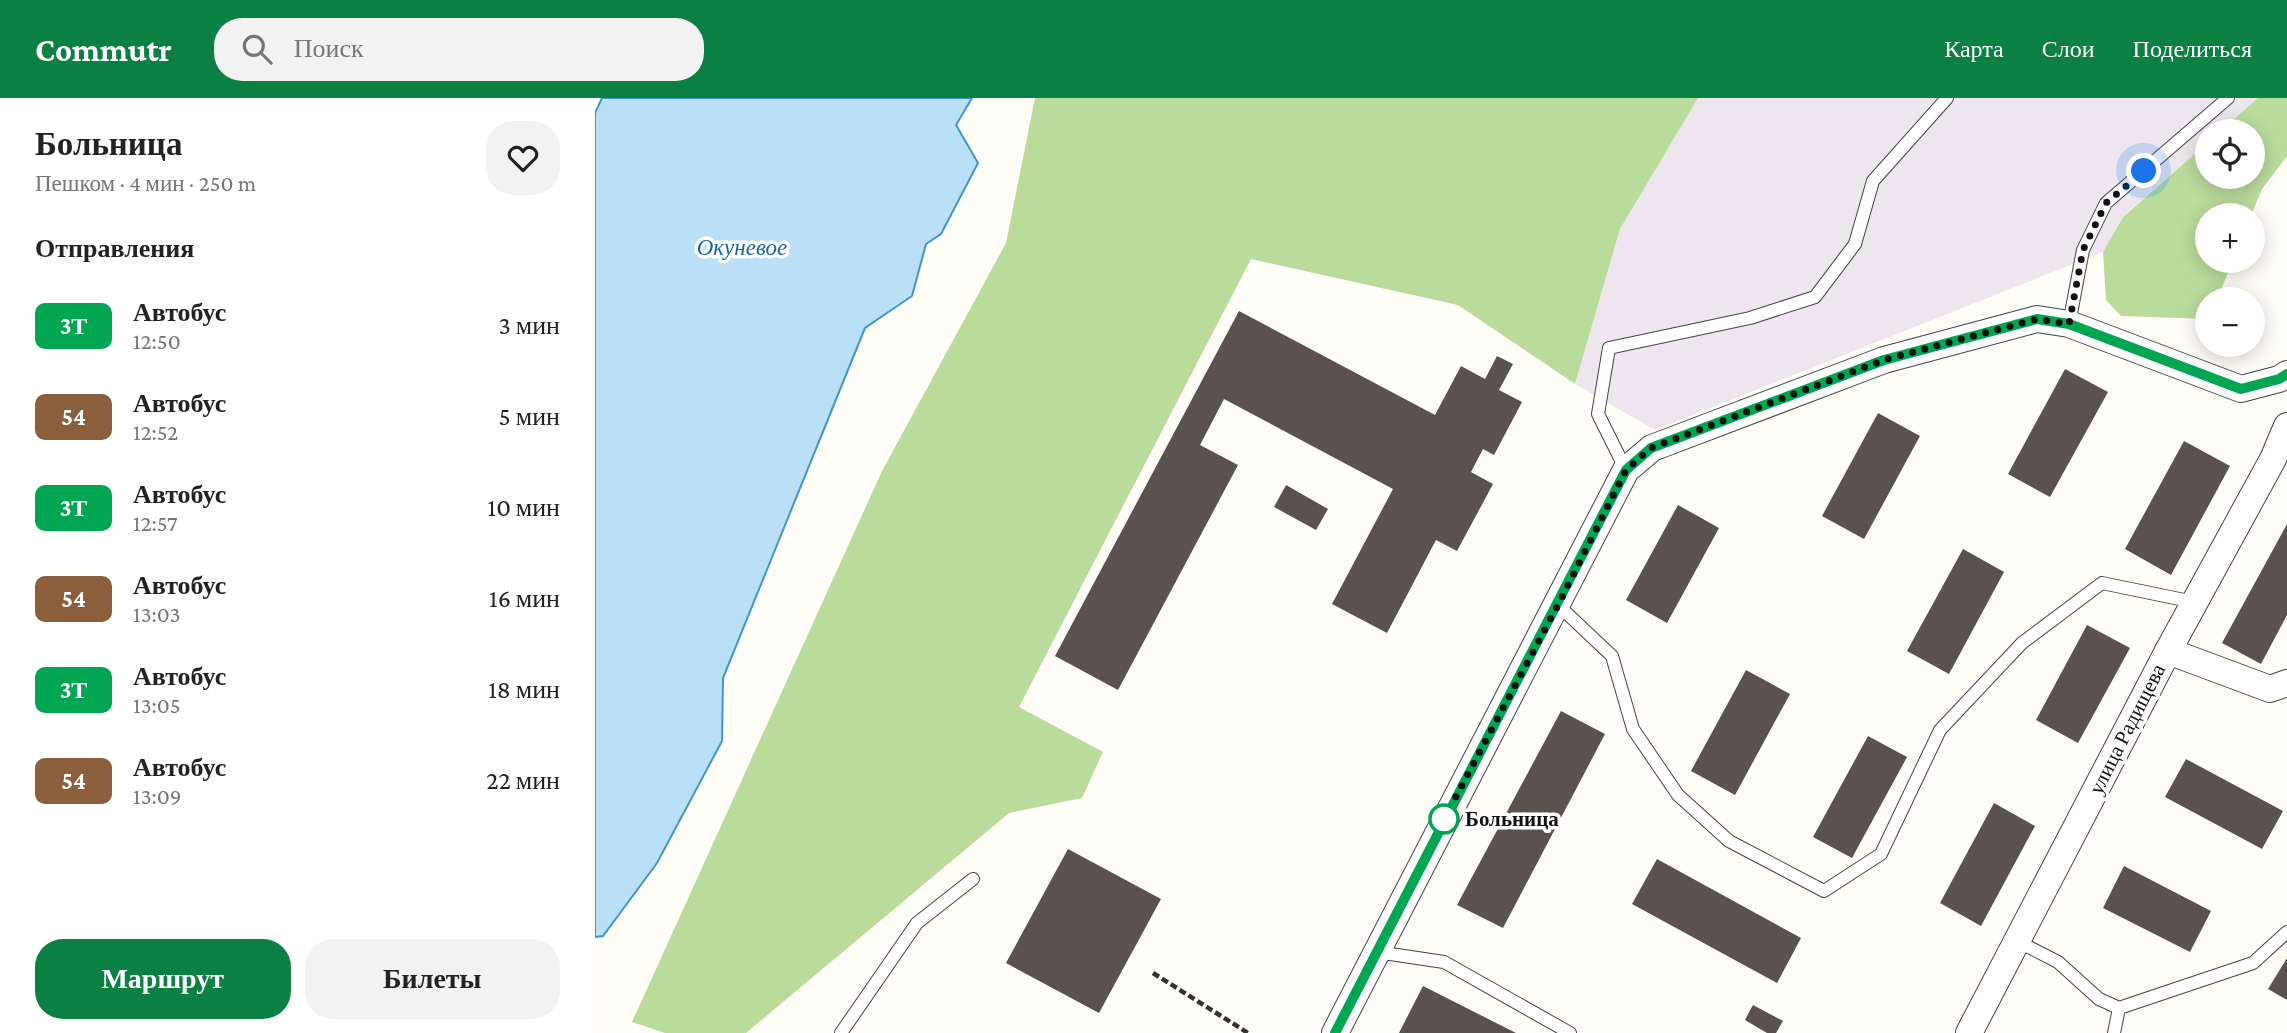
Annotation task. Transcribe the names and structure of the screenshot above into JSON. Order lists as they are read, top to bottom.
{
  "streets": {
    "street": ["улица Радищева"]
  },
  "water": ["Окуневое"],
  "places": ["Больница"],
  "lines": ["bus line 3Т"],
  "page": {
    "header": "Commutr",
    "search": "Поиск",
    "nav": ["Карта", "Слои", "Поделиться"],
    "heading": [
      ["Больница", "Пешком · 4 мин · 250 m"],
      "Отправления"
    ],
    "map_buttons": ["+", "−"],
    "list": [
      {
        "mark": "3Т",
        "name": "Автобус",
        "note": "12:50",
        "value": "3 мин"
      },
      {
        "mark": "54",
        "name": "Автобус",
        "note": "12:52",
        "value": "5 мин"
      },
      {
        "mark": "3Т",
        "name": "Автобус",
        "note": "12:57",
        "value": "10 мин"
      },
      {
        "mark": "54",
        "name": "Автобус",
        "note": "13:03",
        "value": "16 мин"
      },
      {
        "mark": "3Т",
        "name": "Автобус",
        "note": "13:05",
        "value": "18 мин"
      },
      {
        "mark": "54",
        "name": "Автобус",
        "note": "13:09",
        "value": "22 мин"
      }
    ],
    "buttons": ["Маршрут", "Билеты"]
  }
}
